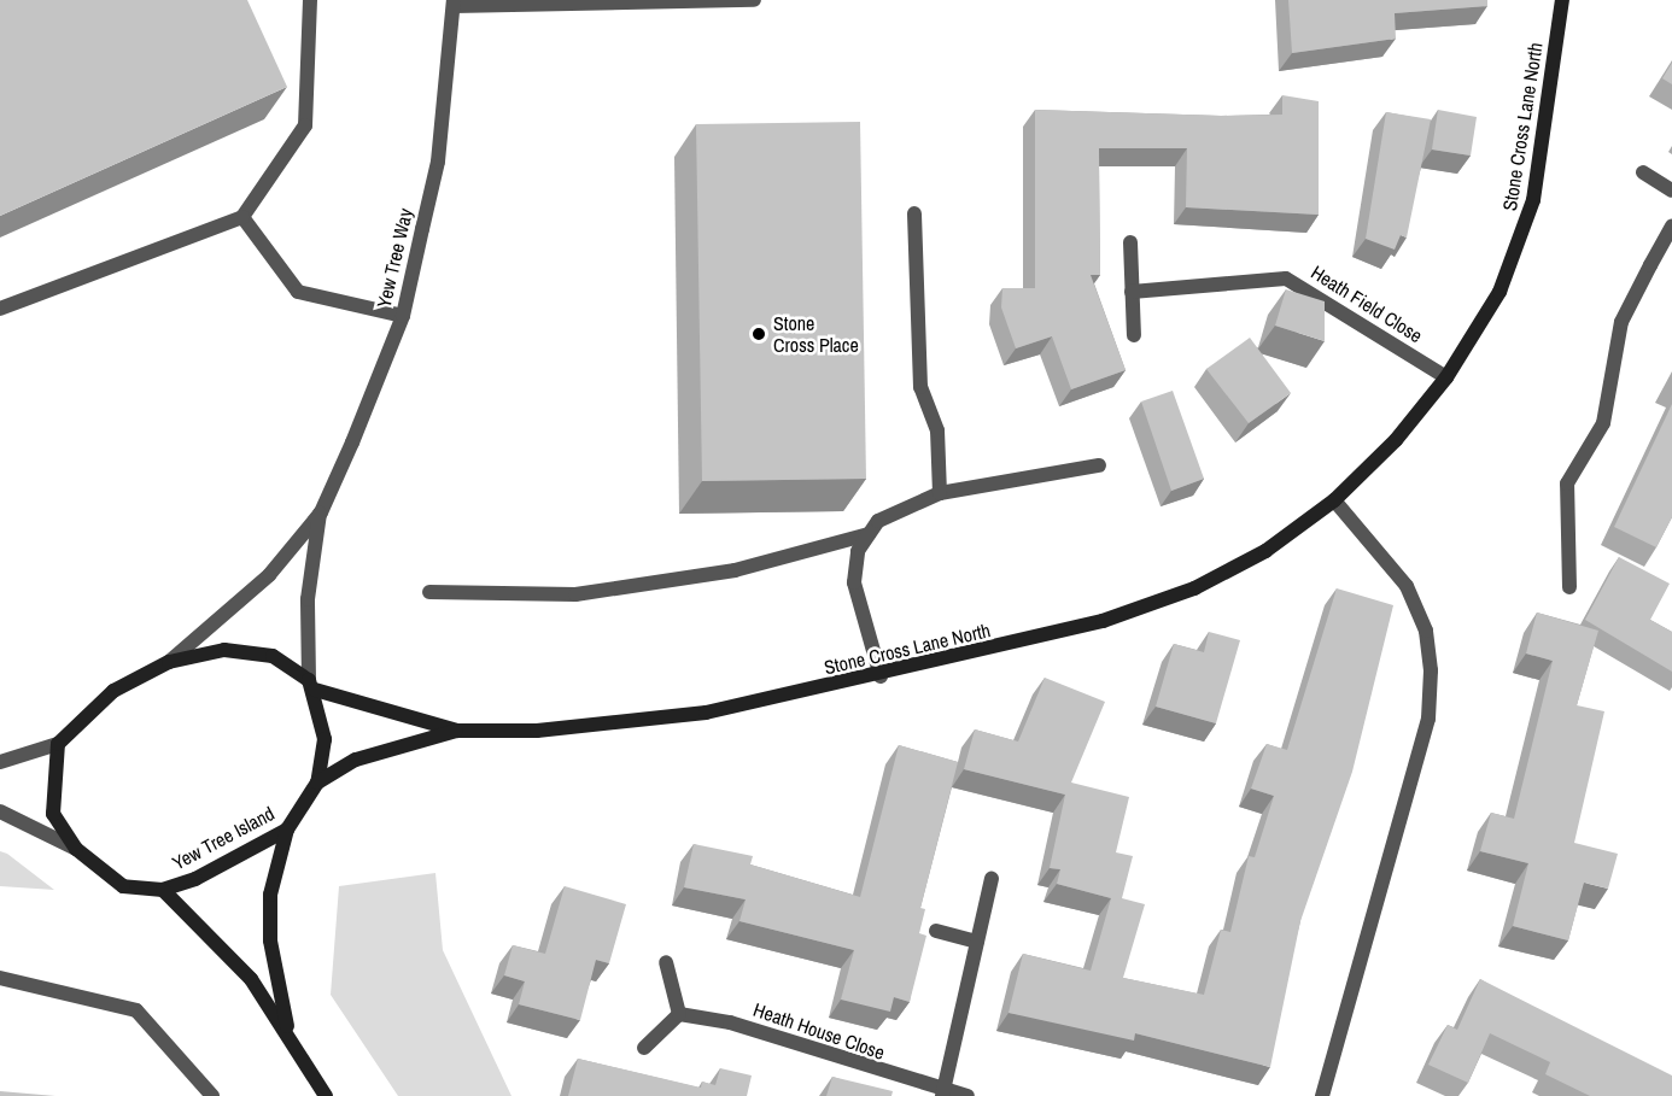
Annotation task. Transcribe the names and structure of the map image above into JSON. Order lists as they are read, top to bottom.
{
  "streets": {
    "street": [
      "Stone Cross Lane North",
      "Yew Tree Way",
      "Heath Field Close",
      "Yew Tree Island",
      "Heath House Close"
    ]
  },
  "crossings": [
    ["Stone Cross Lane North", "Yew Tree Way"],
    ["Stone Cross Lane North", "Heath Field Close"],
    ["Stone Cross Lane North", "Yew Tree Island"],
    ["Yew Tree Way", "Yew Tree Island"]
  ],
  "places": ["Stone Cross Place"]
}
